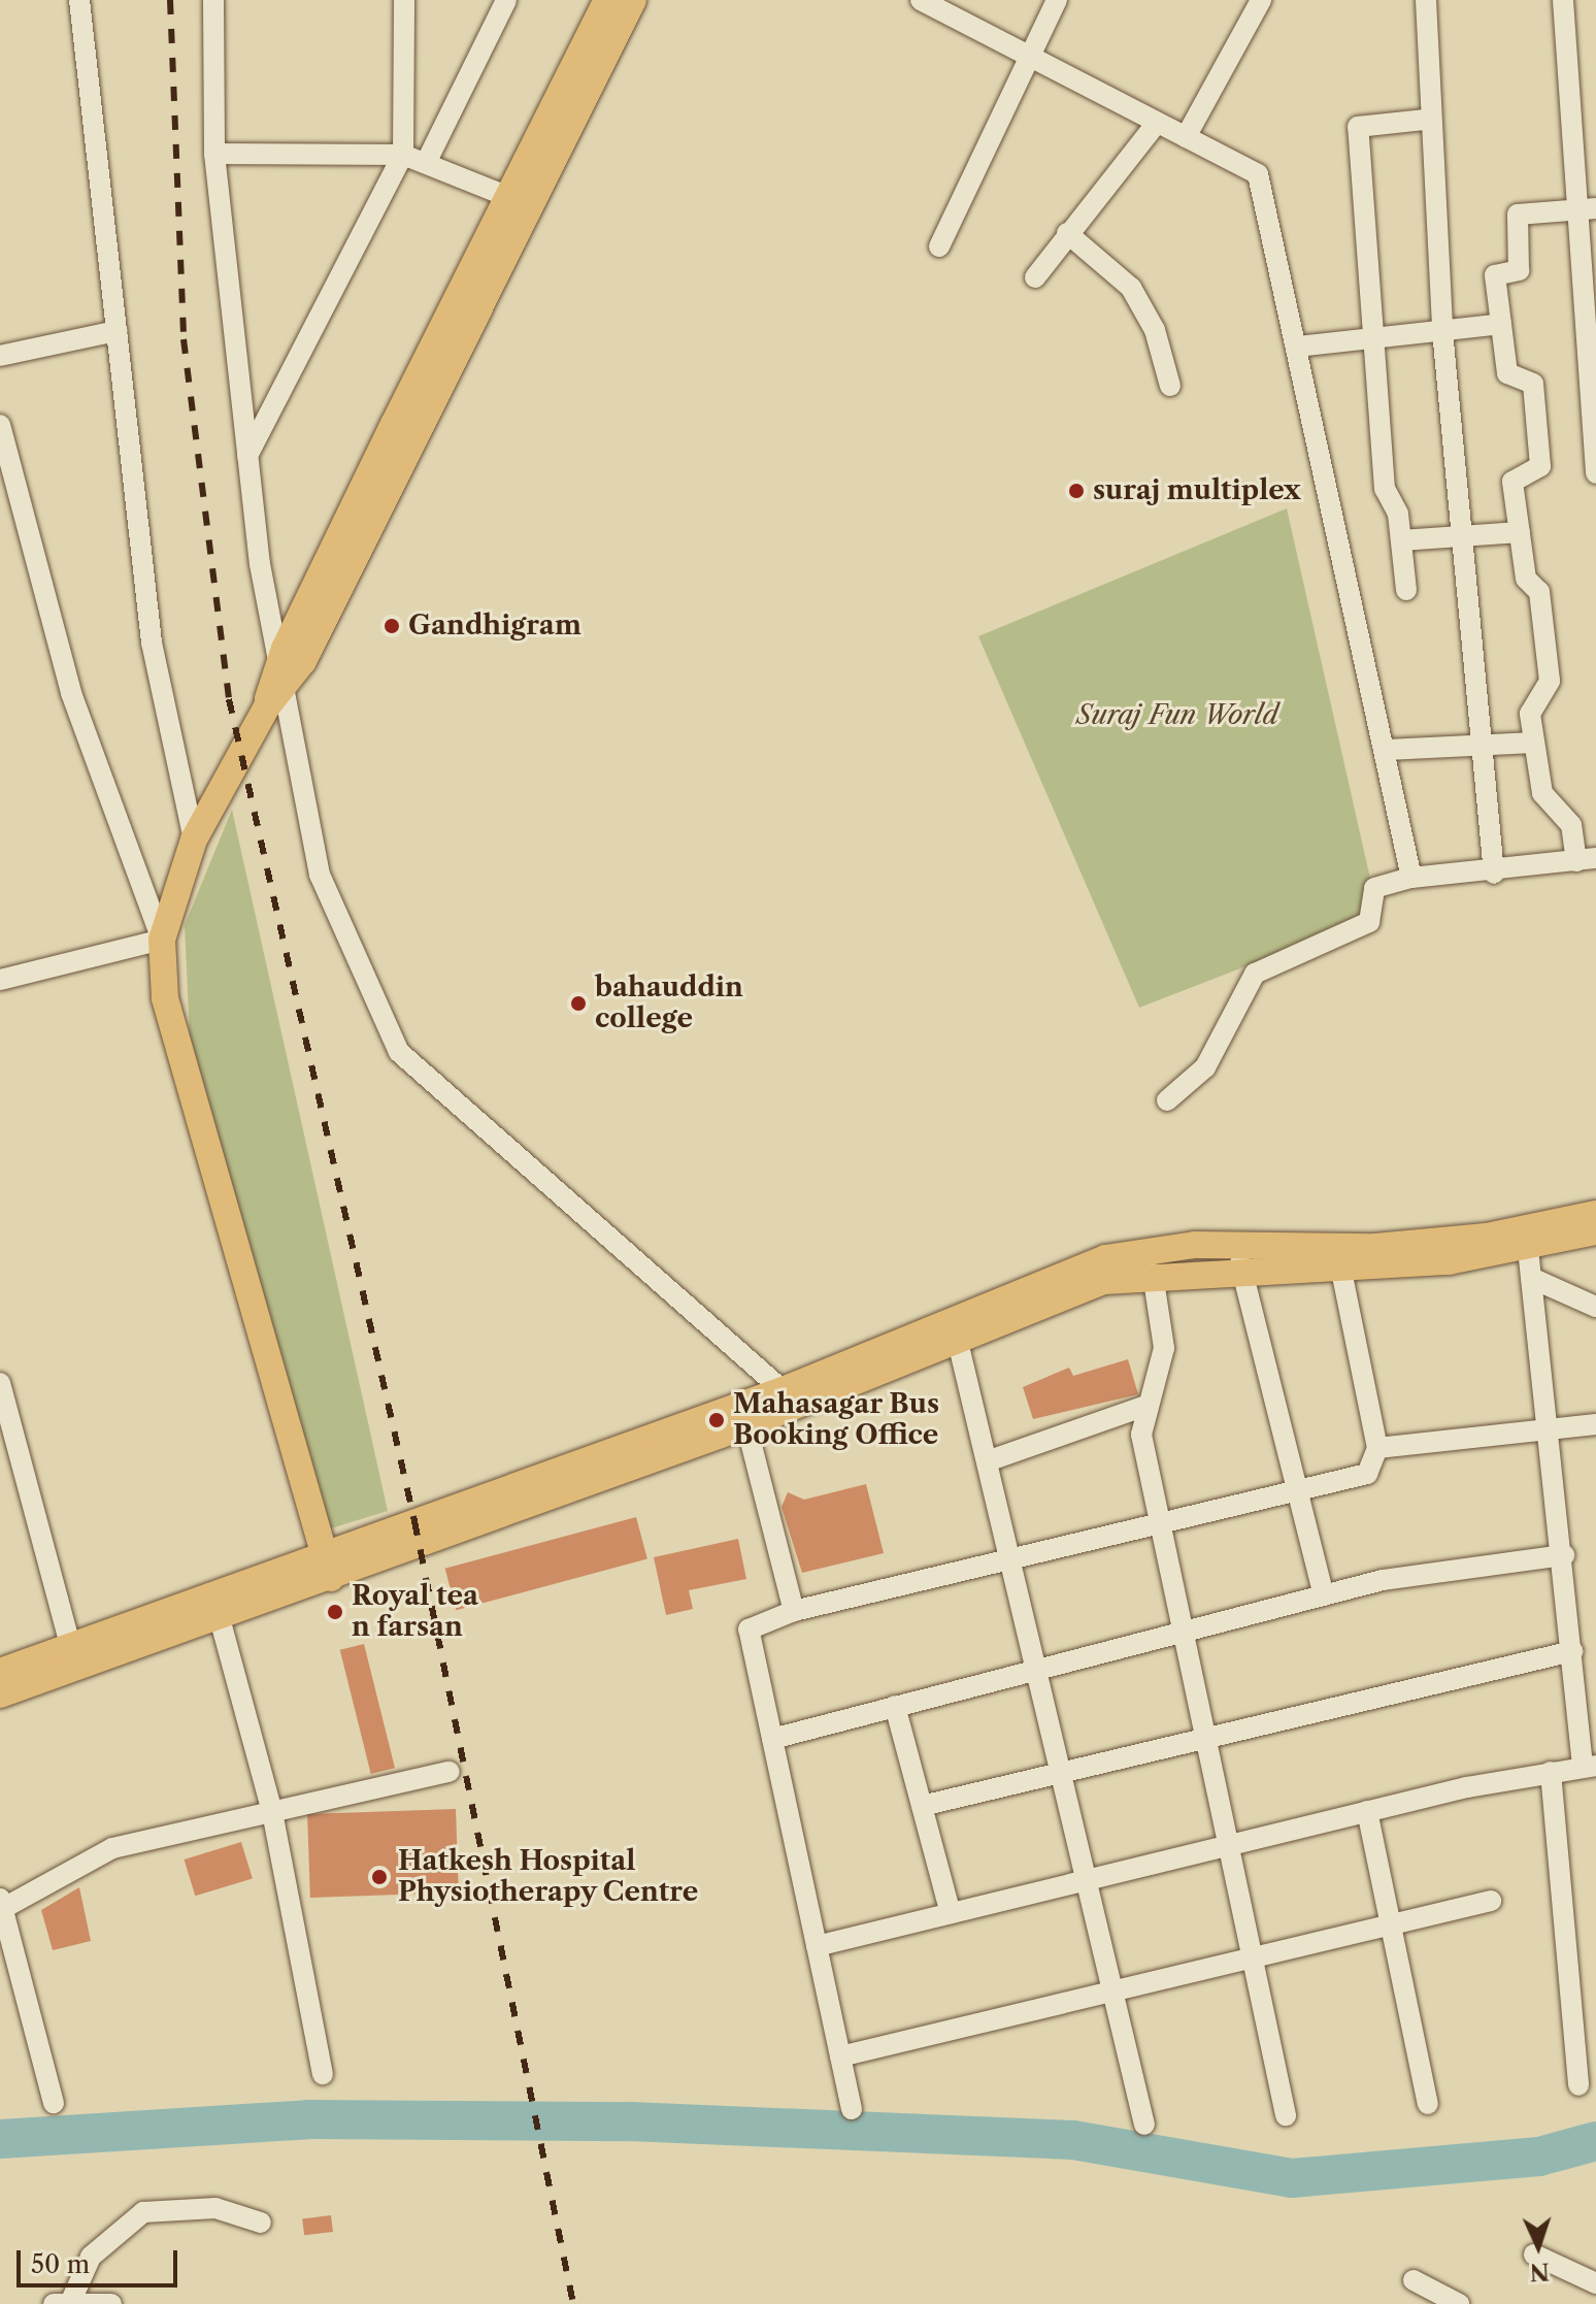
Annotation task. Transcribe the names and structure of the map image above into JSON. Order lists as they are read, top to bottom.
{
  "parks": ["Suraj Fun World"],
  "places": [
    "suraj multiplex",
    "Gandhigram",
    "bahauddin college",
    "Mahasagar Bus Booking Office",
    "Royal tea n farsan",
    "Hatkesh Hospital Physiotherapy Centre"
  ],
  "scale_bar": "50 m",
  "north": "bottom"
}
